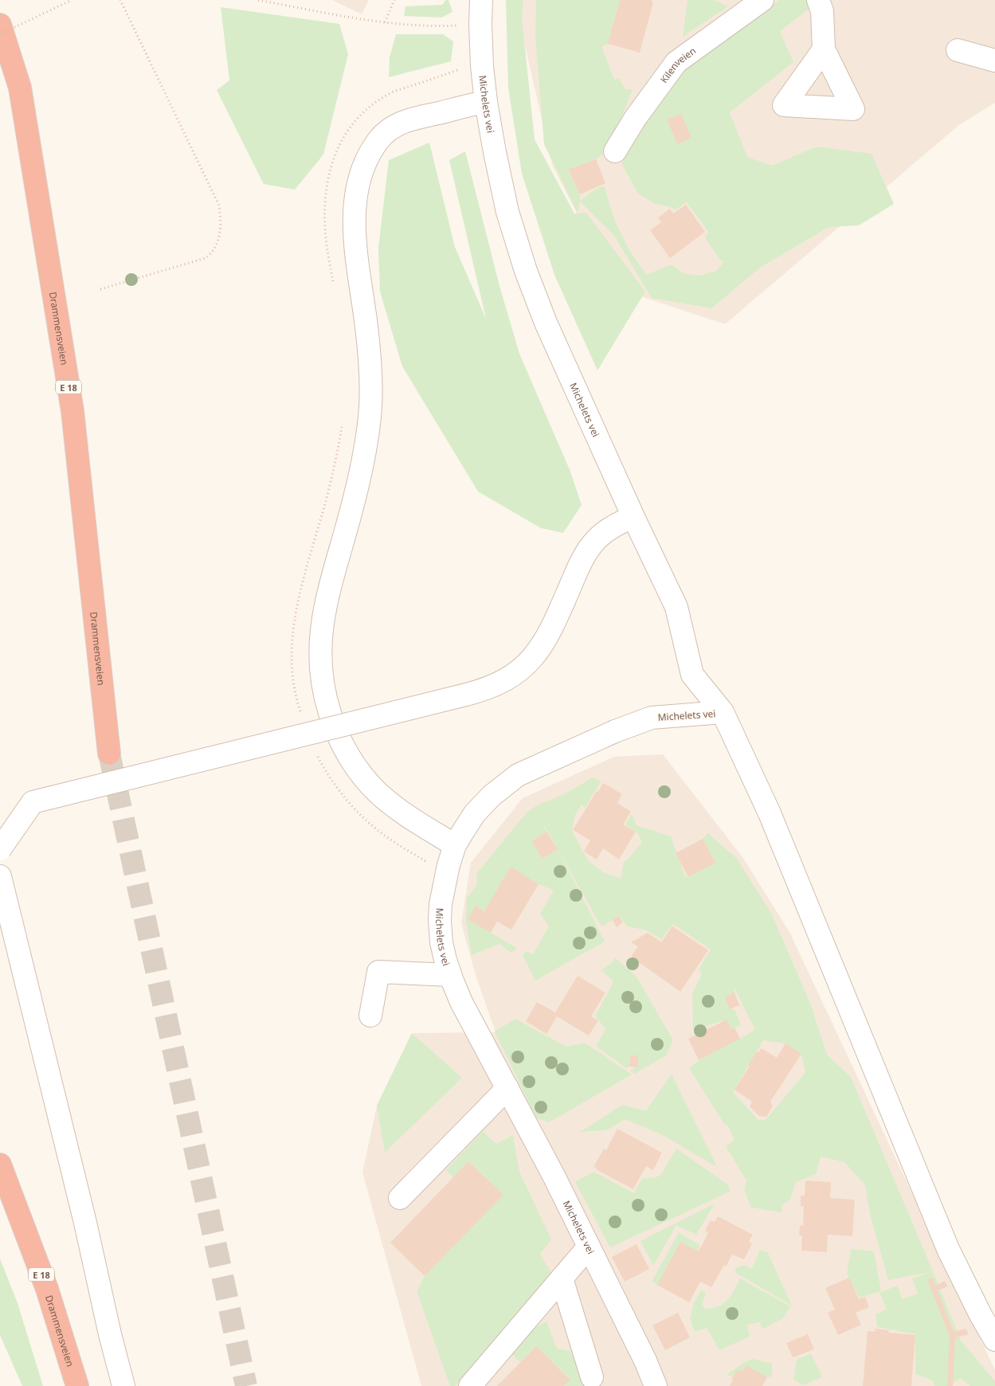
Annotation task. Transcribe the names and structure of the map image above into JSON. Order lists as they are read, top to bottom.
{
  "streets": {
    "highway": ["Drammensveien", "E 18"],
    "street": ["Kilenveien", "Michelets vei"]
  }
}
